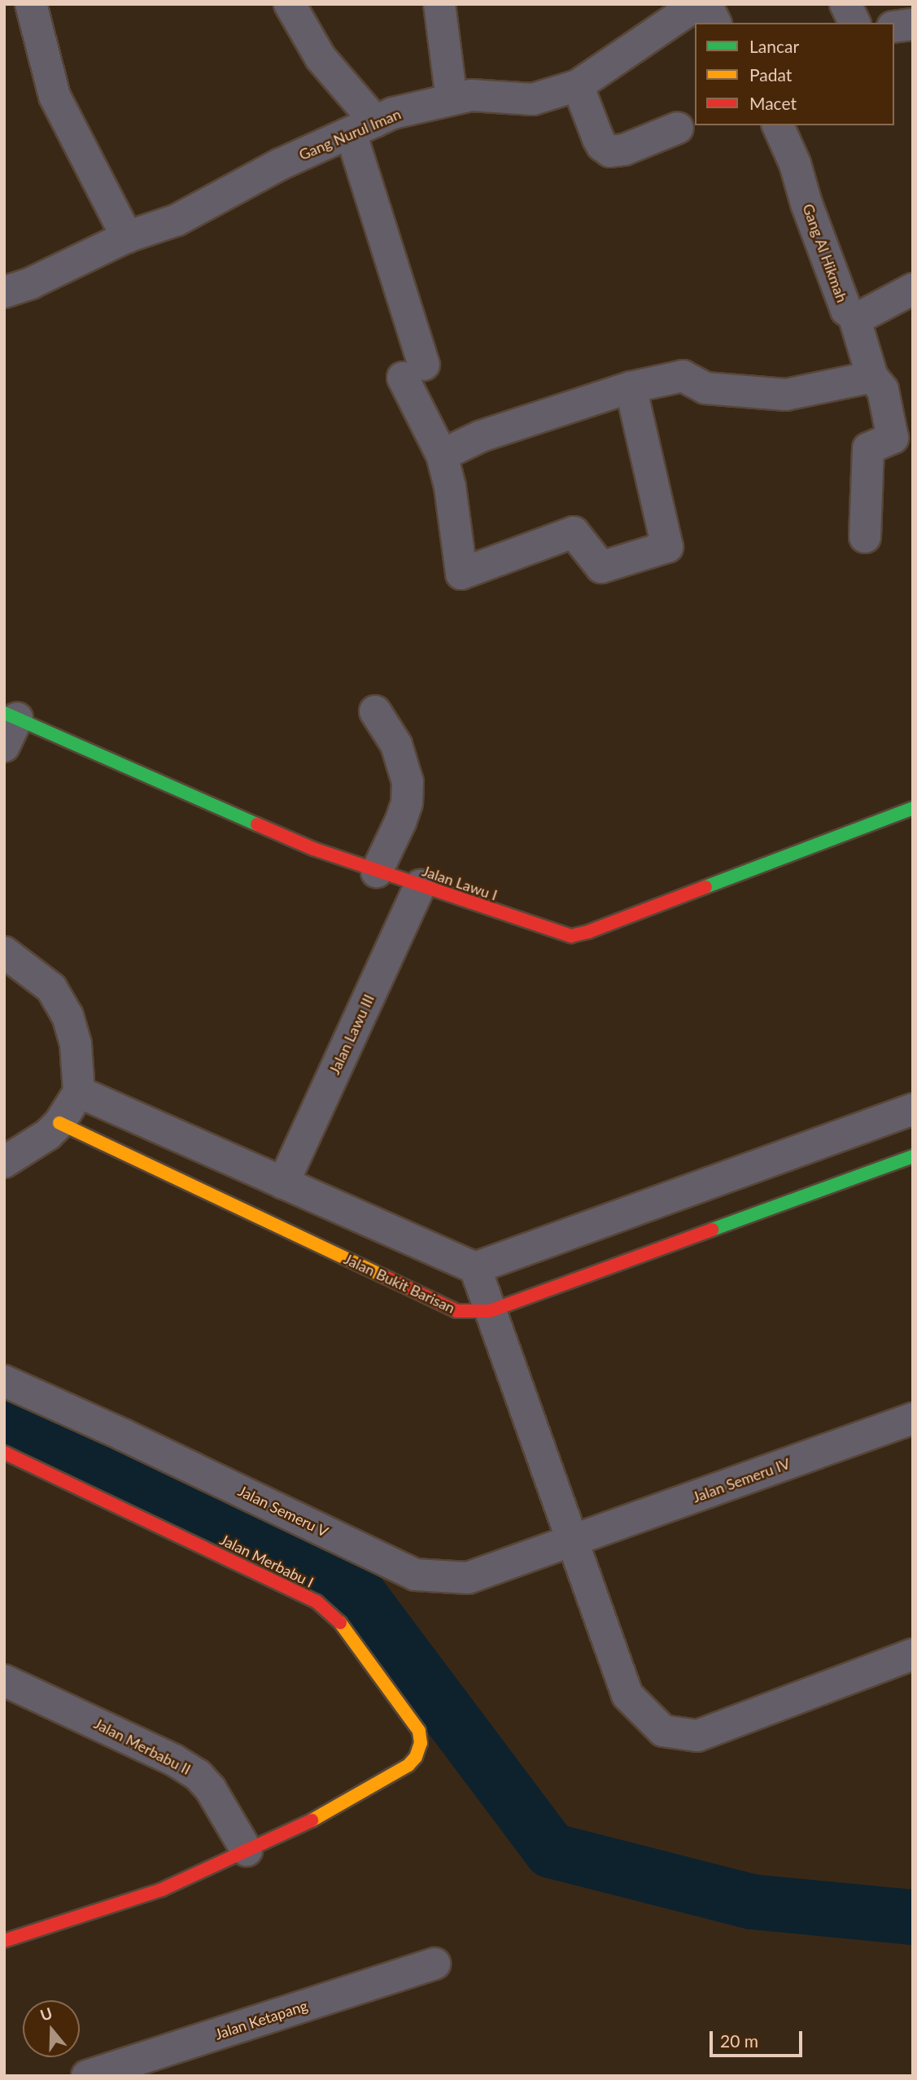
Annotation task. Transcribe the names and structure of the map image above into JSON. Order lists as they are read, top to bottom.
{
  "streets": {
    "street": [
      "Gang Nurul Iman",
      "Gang Al Hikmah",
      "Jalan Lawu I",
      "Jalan Lawu III",
      "Jalan Bukit Barisan",
      "Jalan Semeru IV",
      "Jalan Semeru V",
      "Jalan Merbabu I",
      "Jalan Merbabu II",
      "Jalan Ketapang"
    ]
  },
  "crossings": [
    ["Jalan Lawu I", "Jalan Lawu III"],
    ["Jalan Semeru IV", "Jalan Semeru V"],
    ["Jalan Merbabu I", "Jalan Merbabu II"]
  ],
  "legend": ["Lancar", "Padat", "Macet"],
  "scale_bar": "20 m",
  "north": "top"
}
